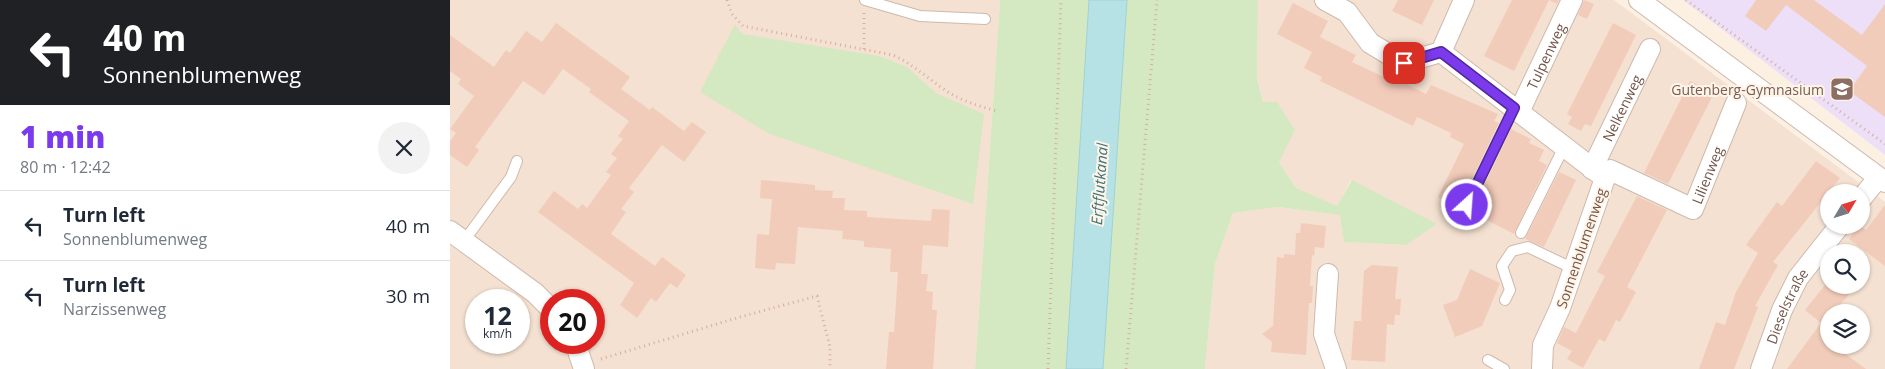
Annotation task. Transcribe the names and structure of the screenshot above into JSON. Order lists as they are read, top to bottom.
{
  "streets": {
    "street": [
      "Tulpenweg",
      "Nelkenweg",
      "Lilienweg",
      "Sonnenblumenweg",
      "Dieselstraße"
    ]
  },
  "crossings": [
    ["Tulpenweg", "Sonnenblumenweg"],
    ["Nelkenweg", "Lilienweg"],
    ["Nelkenweg", "Sonnenblumenweg"],
    ["Lilienweg", "Sonnenblumenweg"]
  ],
  "water": ["Erftflutkanal"],
  "places": {
    "school or university": ["Gutenberg-Gymnasium"]
  },
  "north": "top right",
  "page": {
    "turn": ["40 m", "Sonnenblumenweg"],
    "heading": ["1 min", "80 m · 12:42"],
    "list": [
      {
        "name": "Turn left",
        "note": "Sonnenblumenweg",
        "value": "40 m"
      },
      {
        "name": "Turn left",
        "note": "Narzissenweg",
        "value": "30 m"
      }
    ],
    "speed": "12 km/h",
    "limit": "20"
  }
}
